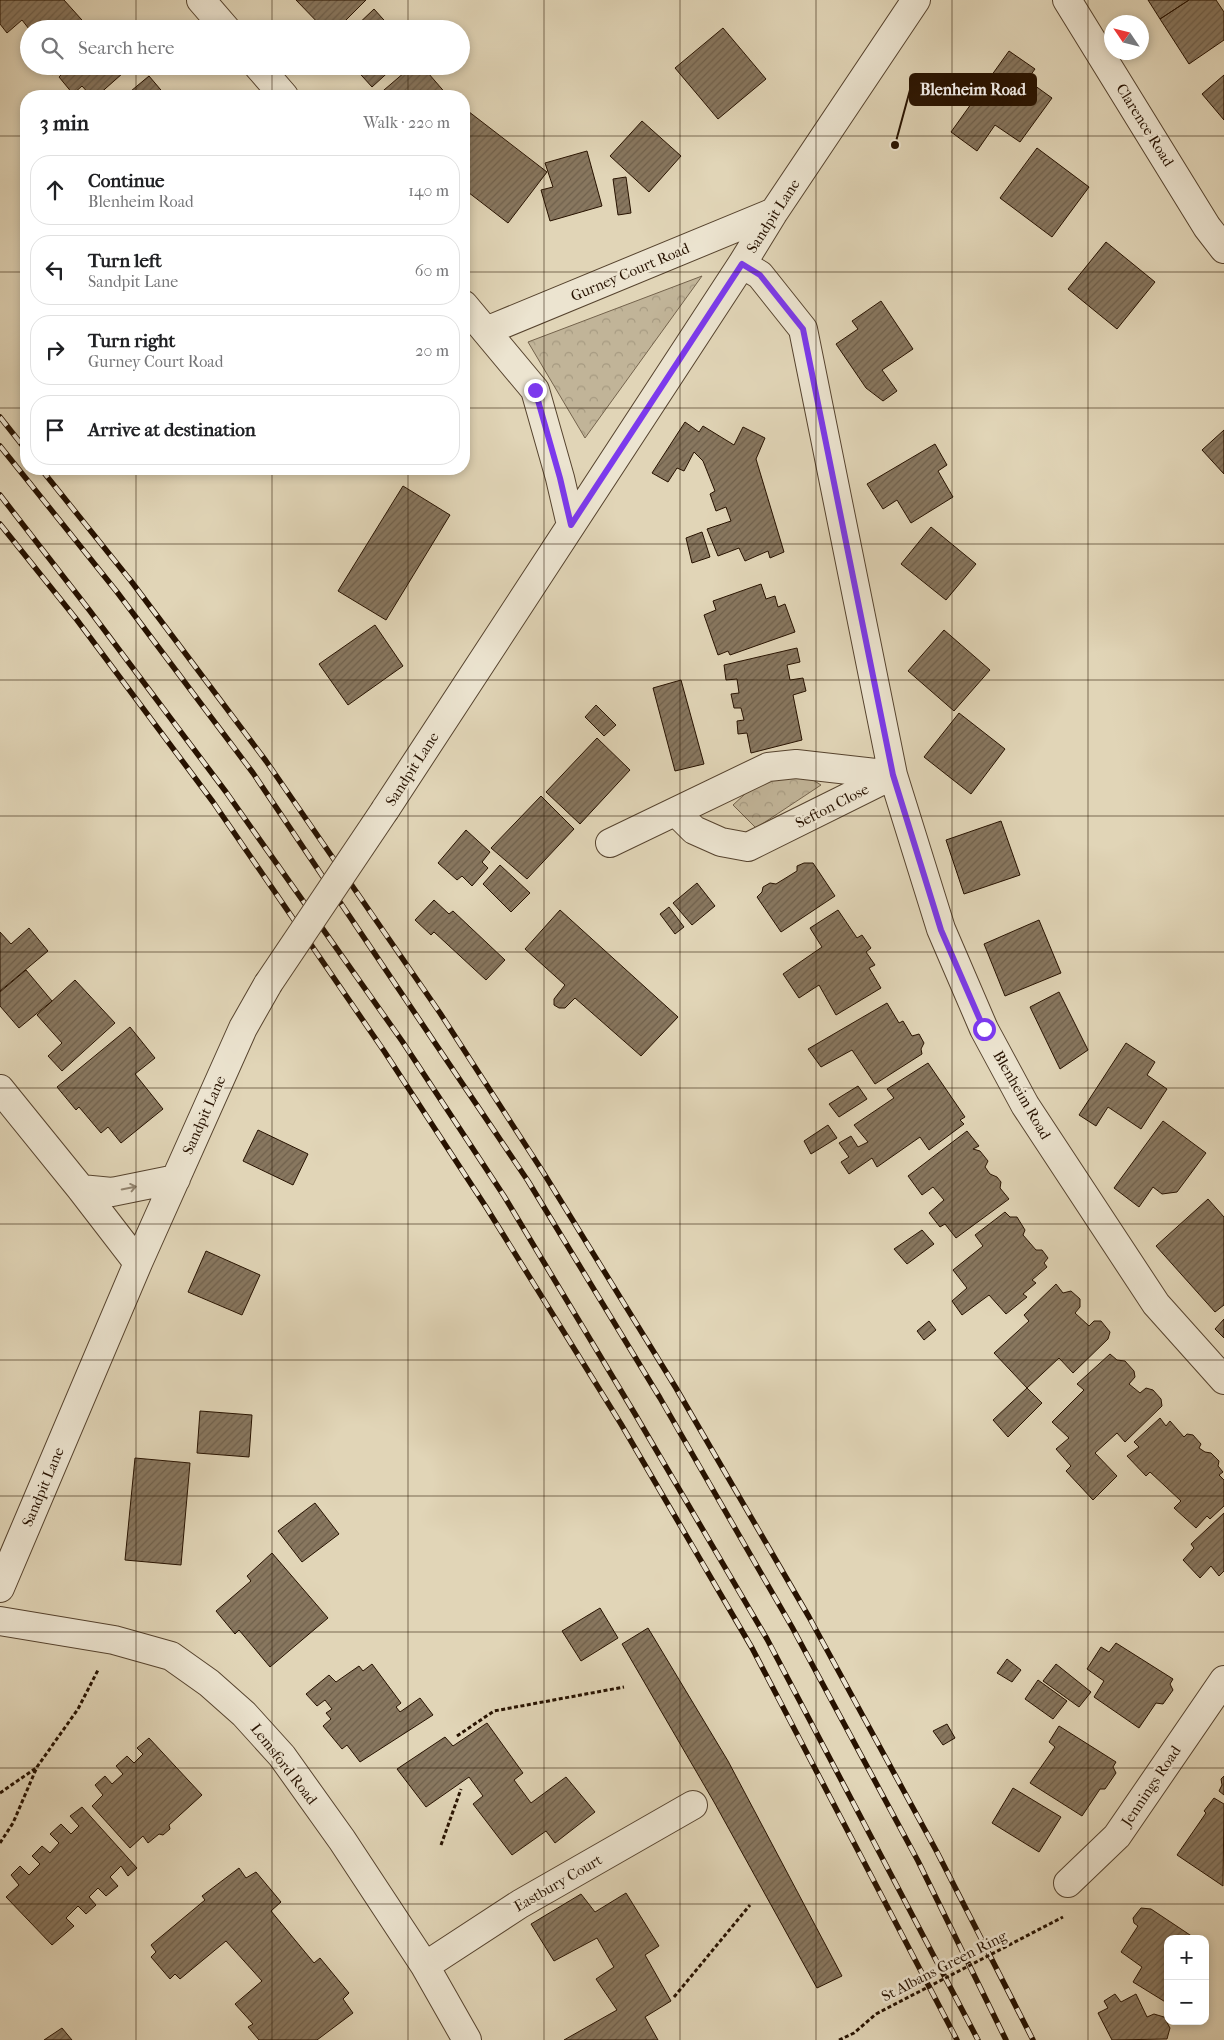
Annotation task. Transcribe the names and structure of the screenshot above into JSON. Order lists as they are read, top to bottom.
{
  "streets": {
    "street": [
      "Clarence Road",
      "Sandpit Lane",
      "Gurney Court Road",
      "Sefton Close",
      "Blenheim Road",
      "Lemsford Road",
      "Jennings Road",
      "Eastbury Court"
    ],
    "path": ["St Albans Green Ring"]
  },
  "crossings": [
    ["Sandpit Lane", "Gurney Court Road"],
    ["Sandpit Lane", "Blenheim Road"],
    ["Sefton Close", "Blenheim Road"],
    ["Lemsford Road", "Eastbury Court"]
  ],
  "places": ["Blenheim Road"],
  "north": "top left",
  "page": {
    "search": "Search here",
    "heading": ["3 min", "Walk · 220 m"],
    "list": [
      ["Continue", "Blenheim Road", "140 m"],
      ["Turn left", "Sandpit Lane", "60 m"],
      ["Turn right", "Gurney Court Road", "20 m"],
      "Arrive at destination"
    ],
    "map_buttons": ["+", "−"]
  }
}
